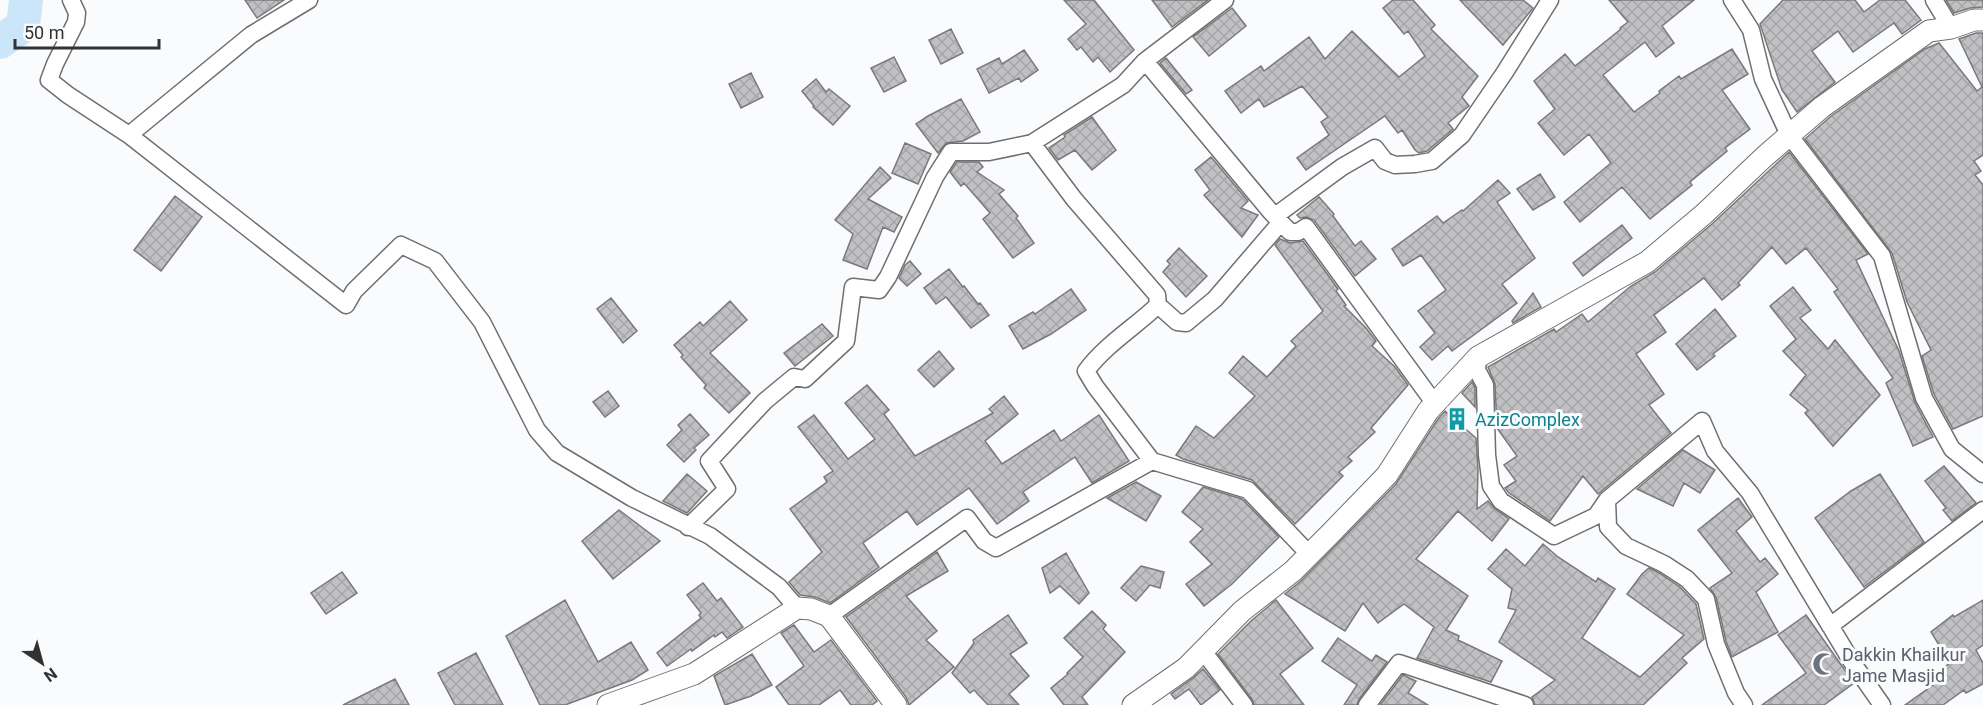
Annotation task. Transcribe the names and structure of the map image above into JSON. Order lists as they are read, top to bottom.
{
  "places": {
    "building": ["AzizComplex"],
    "mosque": ["Dakkin Khailkur Jame Masjid"]
  },
  "scale_bar": "50 m",
  "north": "bottom right"
}
